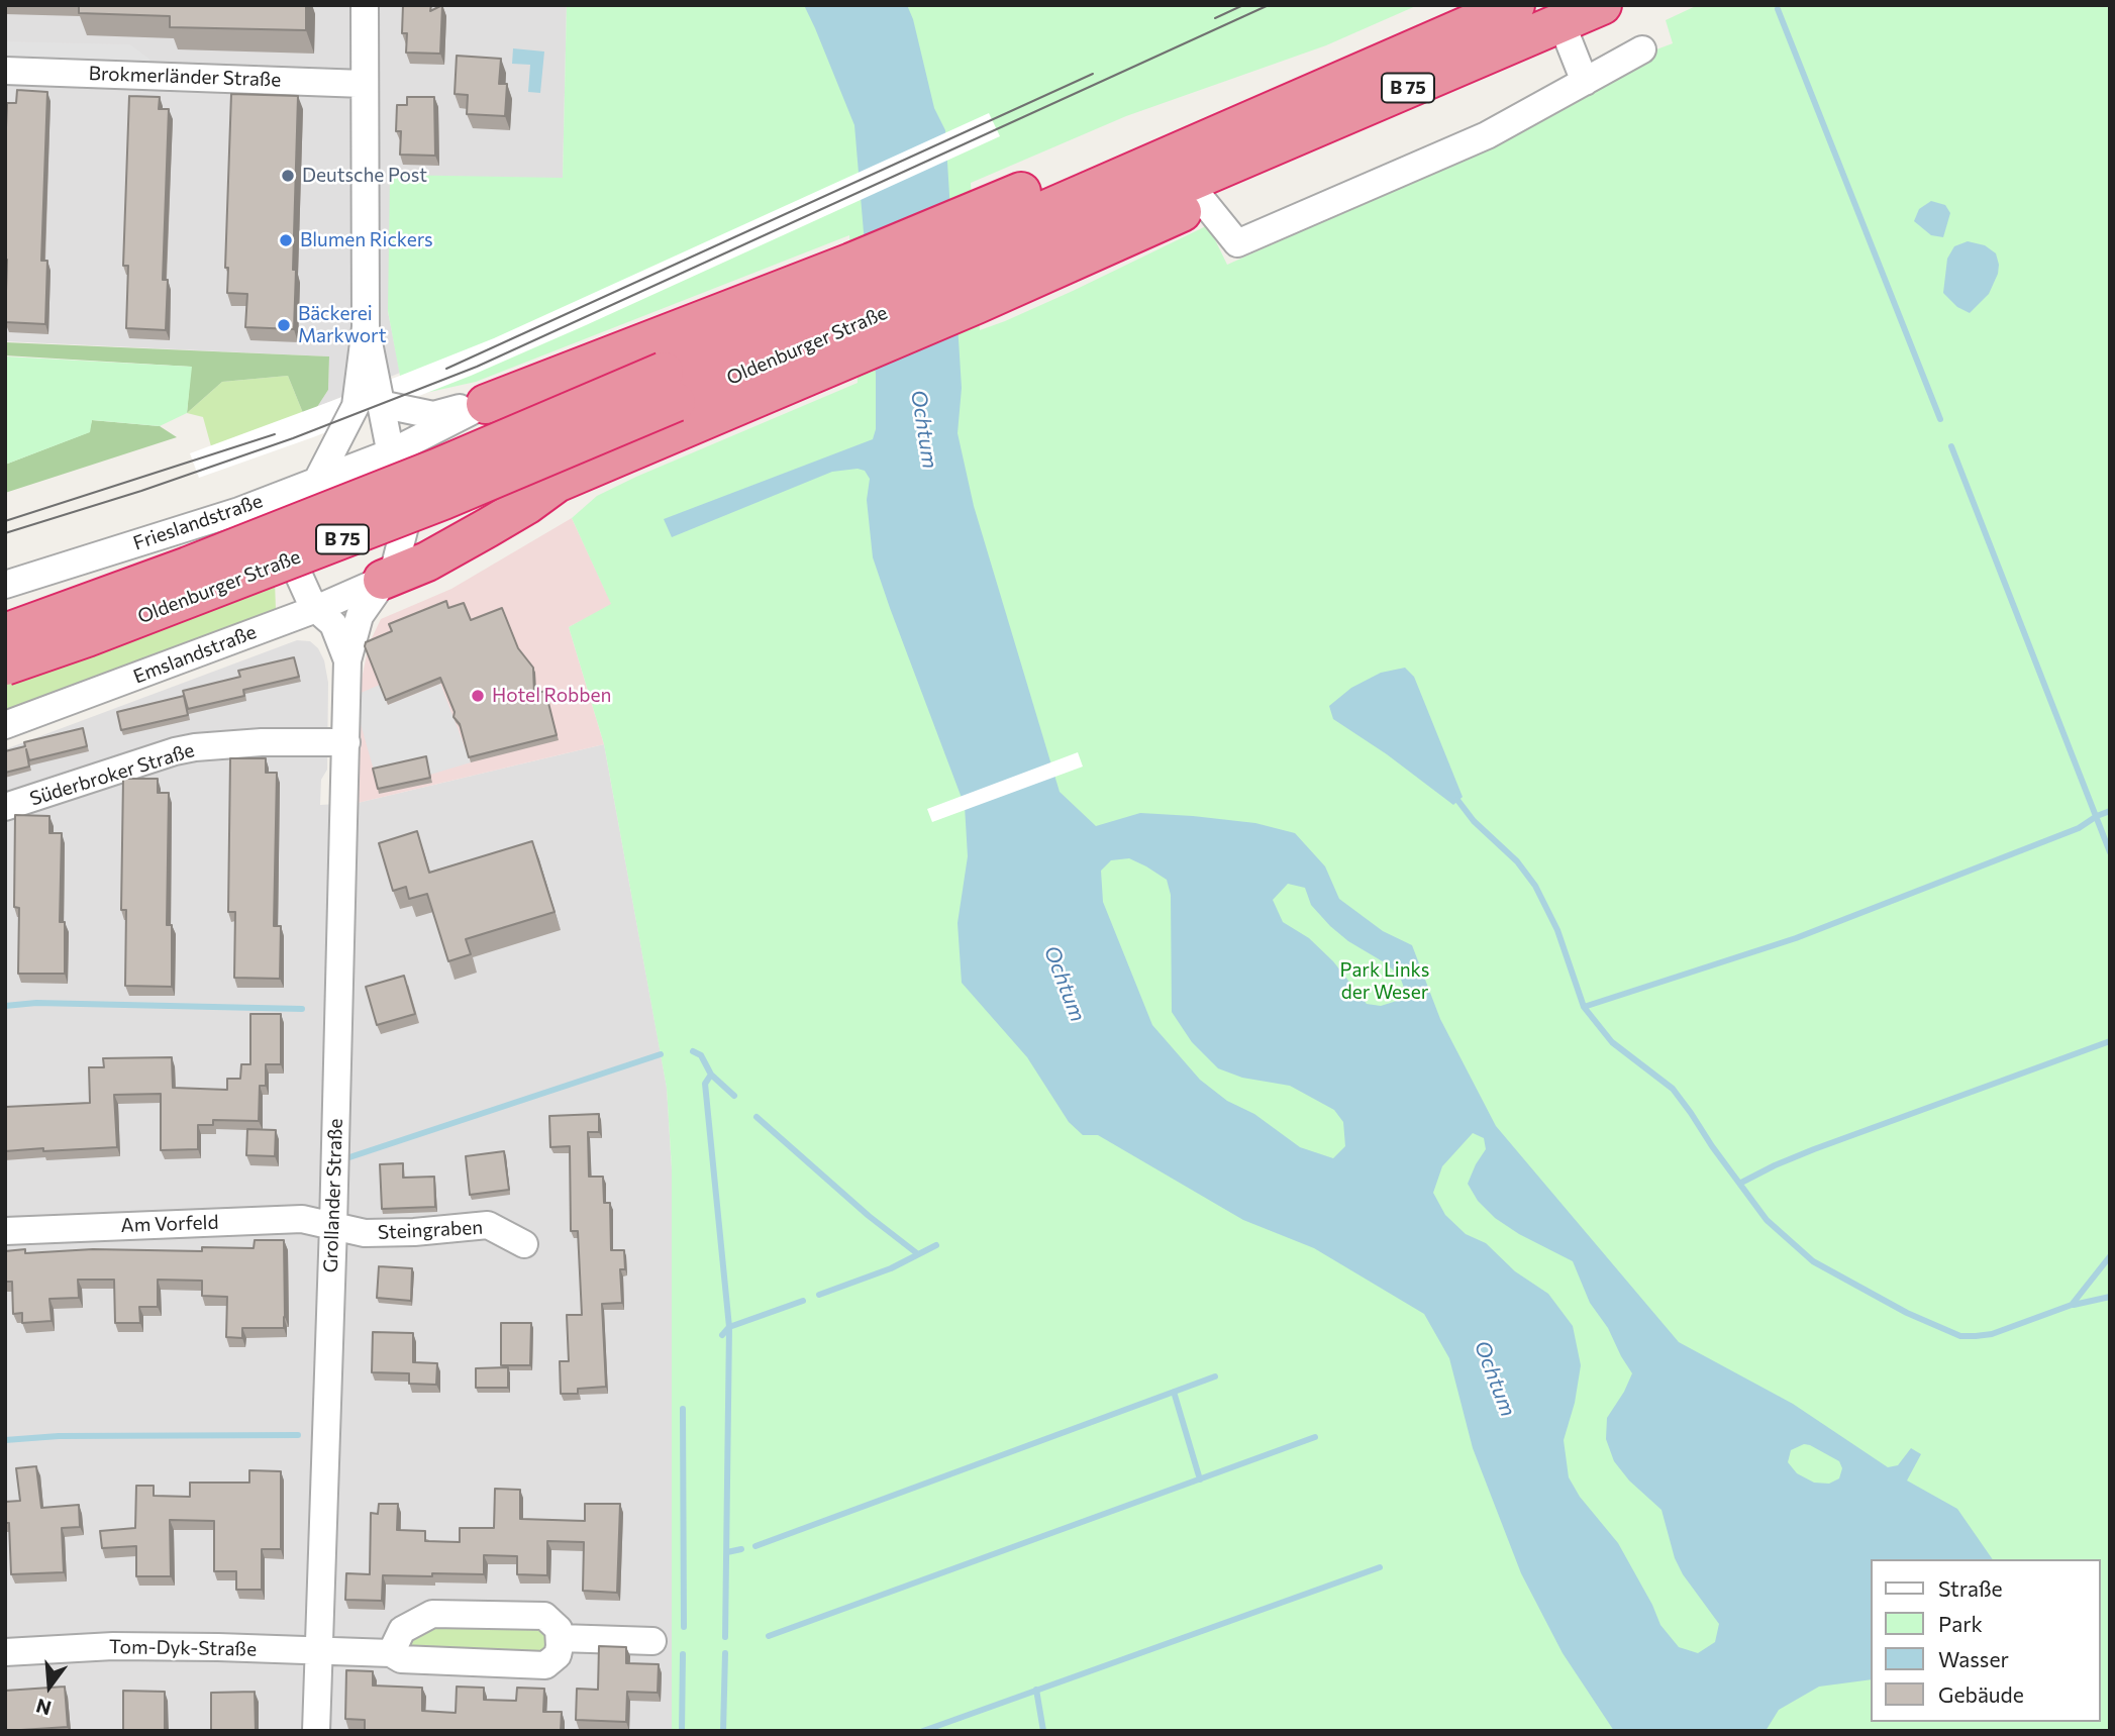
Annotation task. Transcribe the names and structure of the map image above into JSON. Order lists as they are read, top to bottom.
{
  "streets": {
    "highway": ["B 75", "Oldenburger Straße"],
    "street": [
      "Brokmerländer Straße",
      "Frieslandstraße",
      "Emslandstraße",
      "Süderbroker Straße",
      "Grollander Straße",
      "Am Vorfeld",
      "Steingraben",
      "Tom-Dyk-Straße"
    ]
  },
  "crossings": [
    ["Frieslandstraße", "Grollander Straße"],
    ["Emslandstraße", "Grollander Straße"],
    ["Süderbroker Straße", "Grollander Straße"],
    ["Grollander Straße", "Am Vorfeld"],
    ["Grollander Straße", "Steingraben"],
    ["Grollander Straße", "Tom-Dyk-Straße"],
    ["Am Vorfeld", "Steingraben"]
  ],
  "water": ["Ochtum"],
  "parks": ["Park Links der Weser"],
  "places": [
    "Deutsche Post",
    "Blumen Rickers",
    "Bäckerei Markwort",
    "Hotel Robben"
  ],
  "legend": [
    "Straße",
    "Park",
    "Wasser",
    "Gebäude"
  ],
  "north": "bottom"
}
